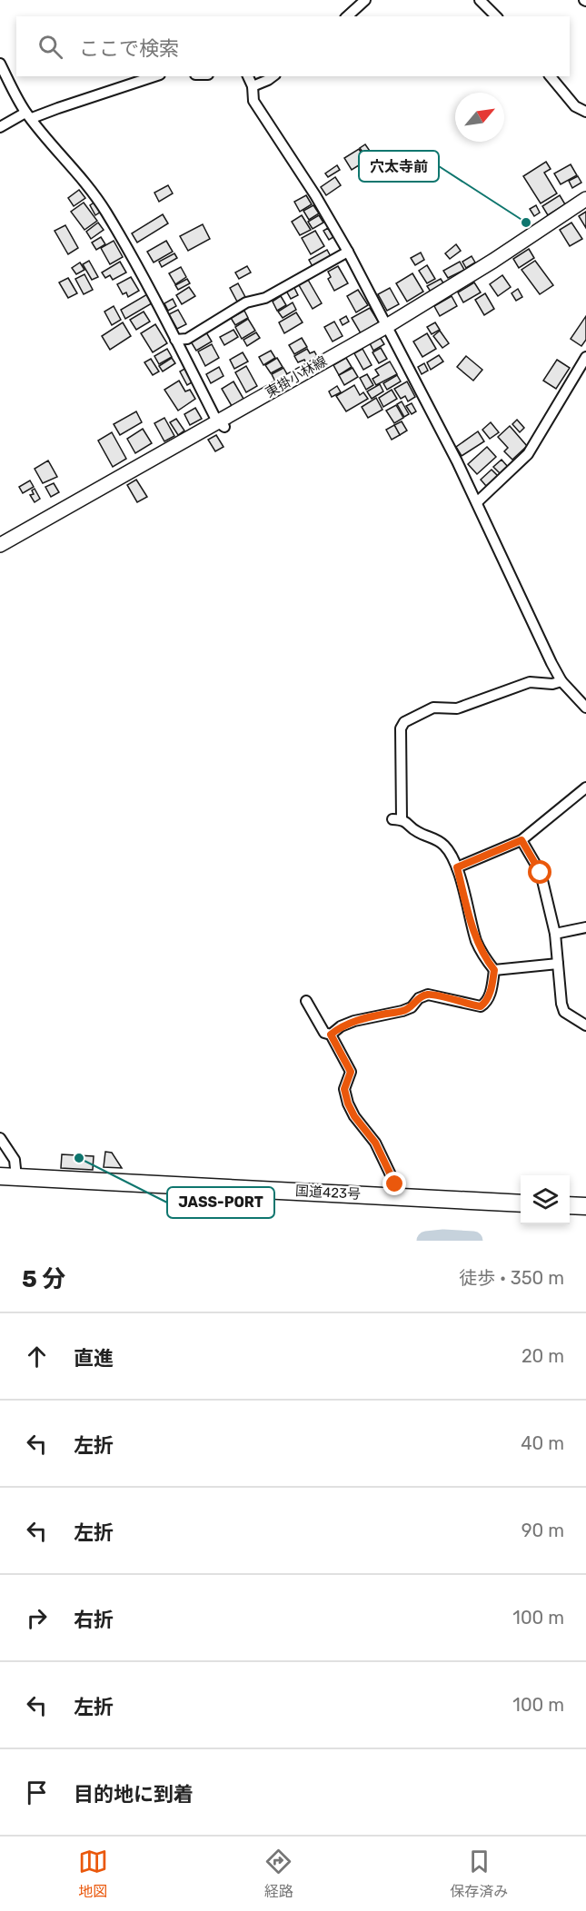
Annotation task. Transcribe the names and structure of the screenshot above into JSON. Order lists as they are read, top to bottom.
{
  "streets": {
    "highway": ["国道423号"],
    "main road": ["東掛小林線"]
  },
  "places": ["穴太寺前", "JASS-PORT"],
  "north": "top right",
  "page": {
    "search": "ここで検索",
    "heading": ["5 分", "徒歩 · 350 m"],
    "list": [
      ["直進", "20 m"],
      ["左折", "40 m"],
      ["左折", "90 m"],
      ["右折", "100 m"],
      ["左折", "100 m"],
      "目的地に到着"
    ],
    "nav": ["地図", "経路", "保存済み"]
  }
}
